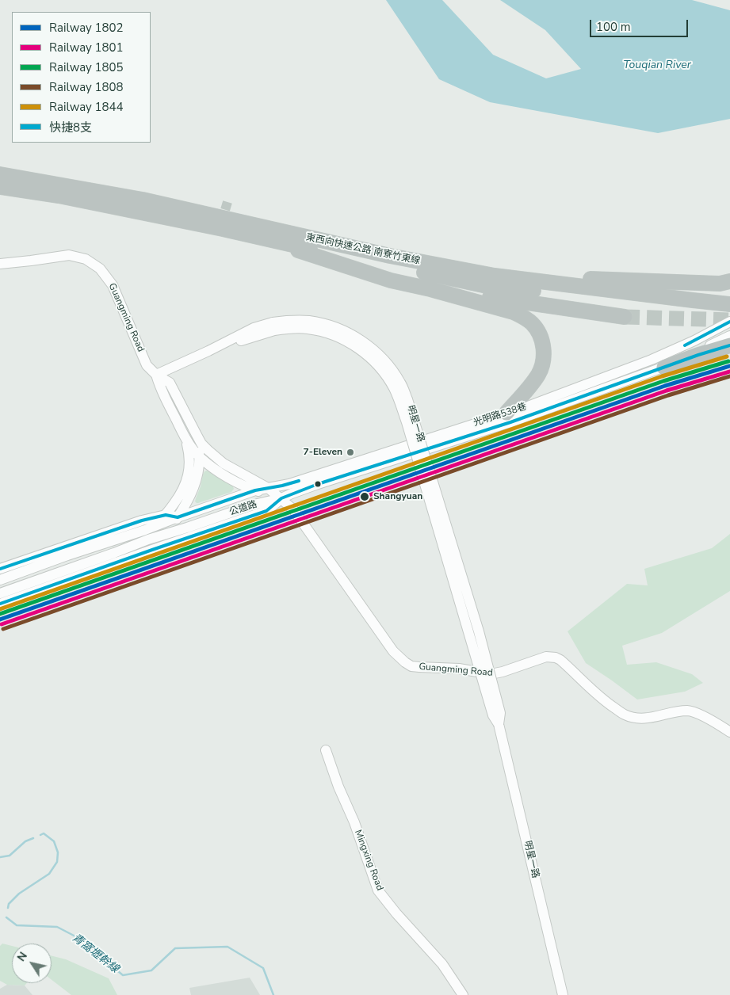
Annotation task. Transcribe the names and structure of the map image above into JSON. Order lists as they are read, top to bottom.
{
  "streets": {
    "highway": ["東西向快速公路 南寮竹東線"],
    "street": [
      "Guangming Road",
      "光明路538巷",
      "明星一路",
      "公道路",
      "Mingxing Road"
    ]
  },
  "crossings": [
    ["Guangming Road", "光明路538巷"],
    ["Guangming Road", "明星一路"],
    ["Guangming Road", "公道路"],
    ["光明路538巷", "公道路"]
  ],
  "water": ["Touqian River", "青窩壢幹線"],
  "places": ["7-Eleven", "Shangyuan"],
  "lines": [
    "transit line 快捷8支",
    "rail line 1844",
    "rail line 1805",
    "rail line 1802",
    "rail line 1801",
    "rail line 1808"
  ],
  "legend": [
    "Railway 1802",
    "Railway 1801",
    "Railway 1805",
    "Railway 1808",
    "Railway 1844",
    "快捷8支"
  ],
  "scale_bar": "100 m",
  "north": "top left"
}
